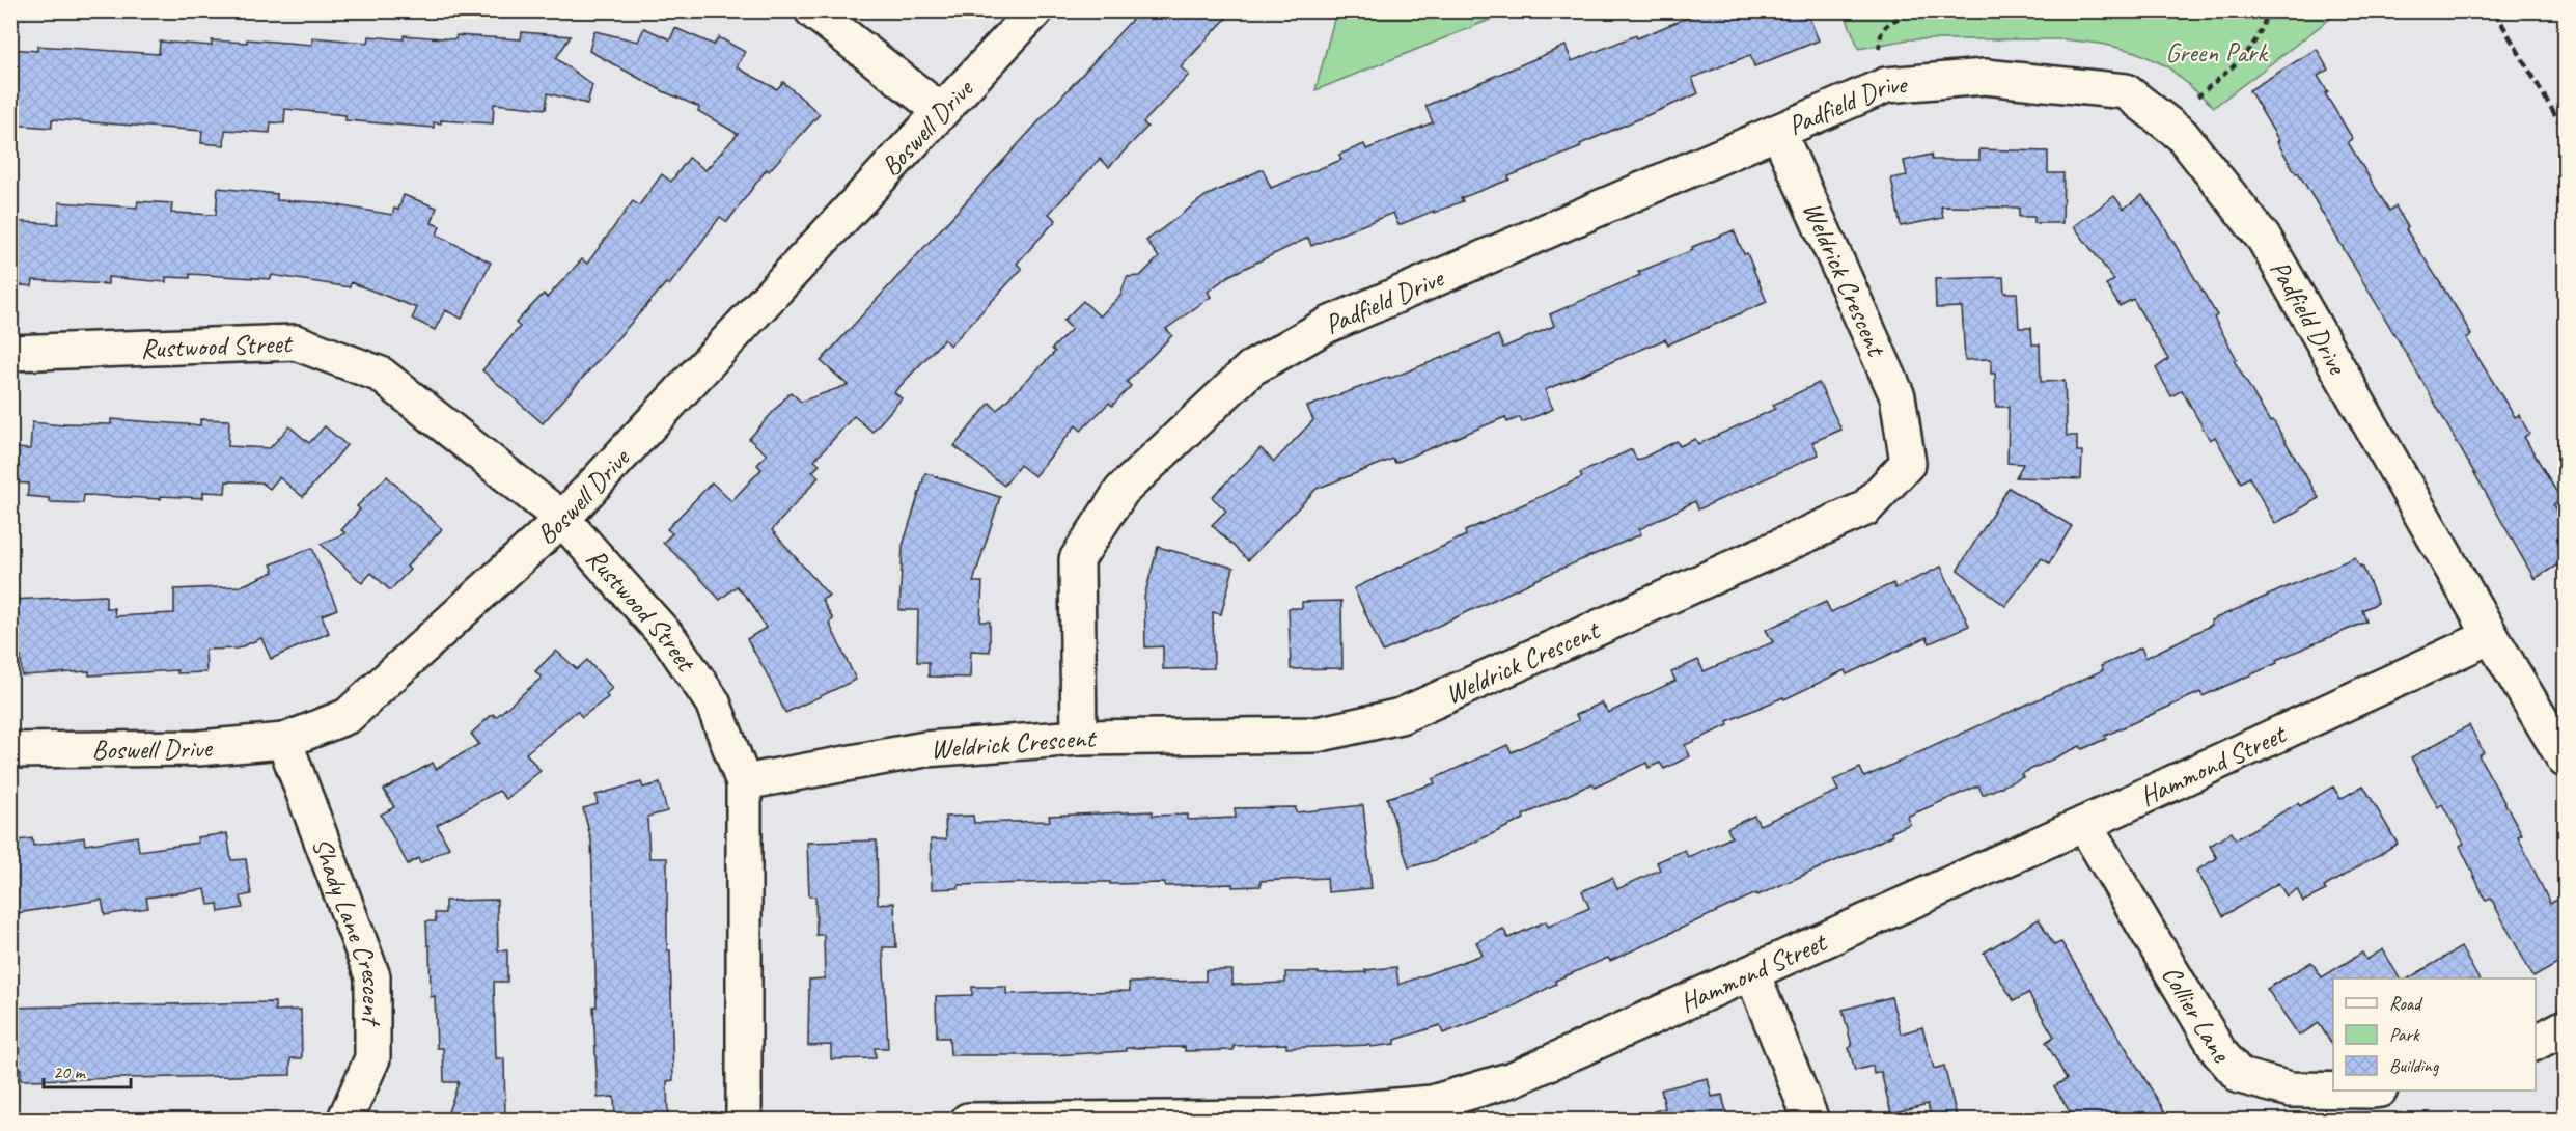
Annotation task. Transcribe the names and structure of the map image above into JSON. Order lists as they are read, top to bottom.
{
  "streets": {
    "street": [
      "Padfield Drive",
      "Boswell Drive",
      "Weldrick Crescent",
      "Rustwood Street",
      "Hammond Street",
      "Shady Lane Crescent",
      "Collier Lane"
    ]
  },
  "crossings": [
    ["Padfield Drive", "Weldrick Crescent"],
    ["Padfield Drive", "Hammond Street"],
    ["Boswell Drive", "Rustwood Street"],
    ["Boswell Drive", "Shady Lane Crescent"],
    ["Weldrick Crescent", "Rustwood Street"],
    ["Hammond Street", "Collier Lane"]
  ],
  "parks": ["Green Park"],
  "legend": ["Road", "Park", "Building"],
  "scale_bar": "20 m"
}
